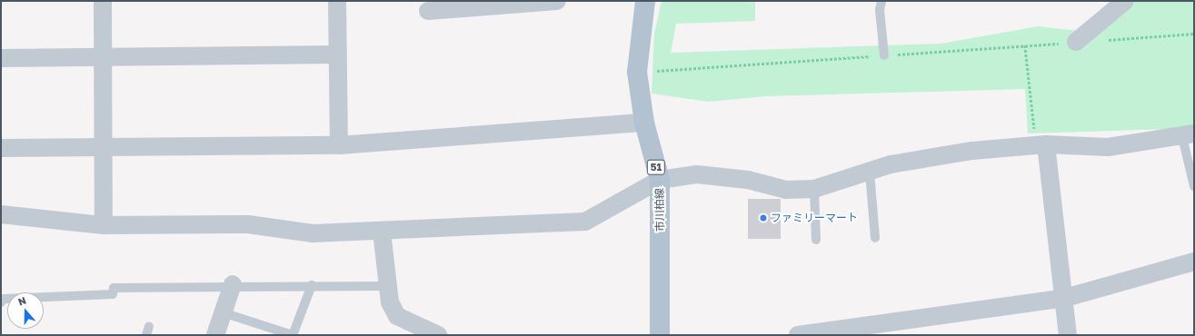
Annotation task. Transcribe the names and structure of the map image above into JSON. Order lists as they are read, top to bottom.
{
  "streets": {
    "main road": ["51", "市川柏線"]
  },
  "places": ["ファミリーマート"],
  "north": "top"
}
